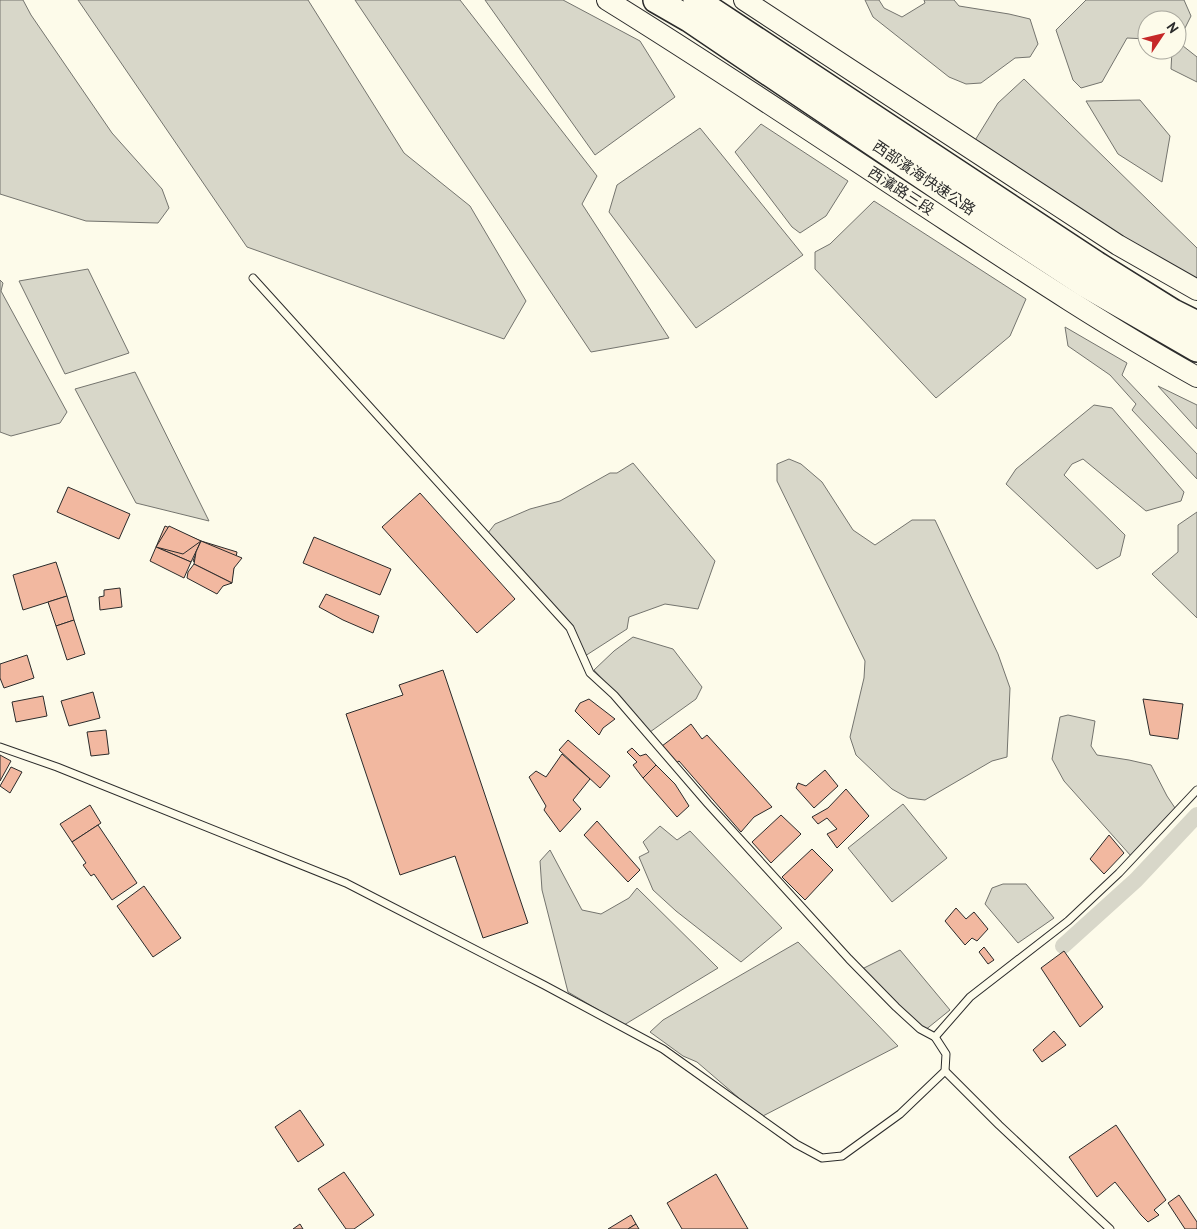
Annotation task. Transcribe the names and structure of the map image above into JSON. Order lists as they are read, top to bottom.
{
  "streets": {
    "highway": ["西部濱海快速公路"],
    "street": ["西濱路三段"]
  },
  "north": "top right"
}
